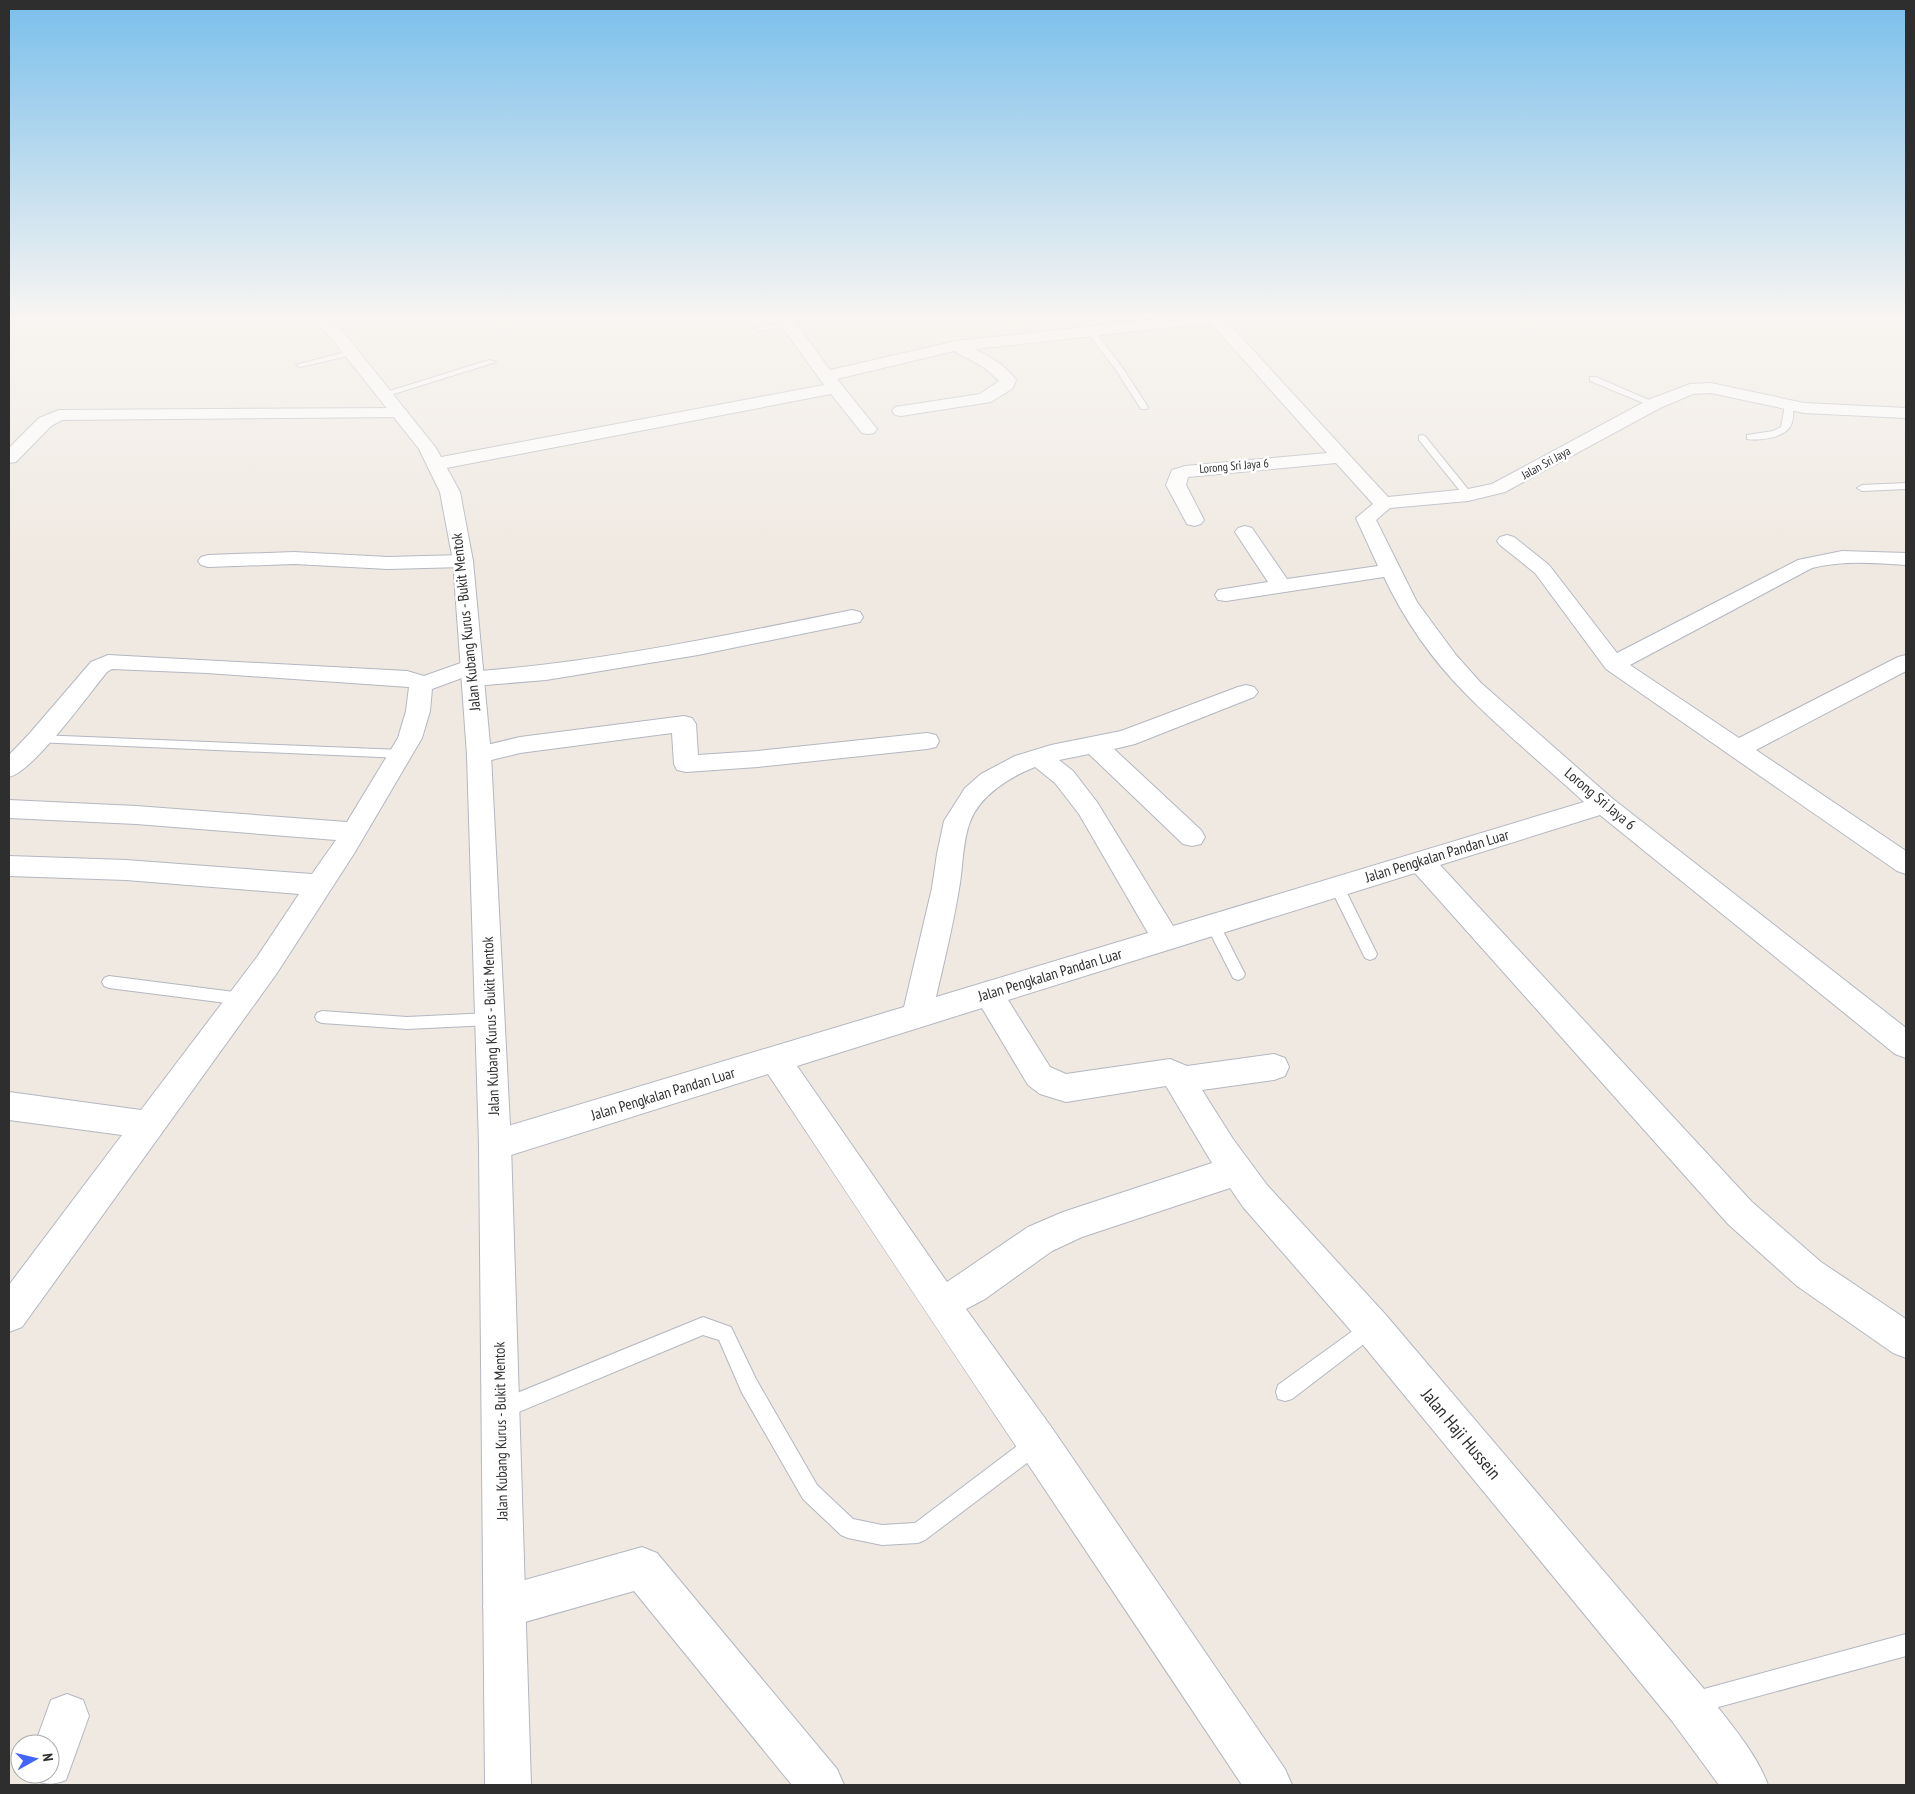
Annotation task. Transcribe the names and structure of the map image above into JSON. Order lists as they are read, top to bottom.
{
  "streets": {
    "street": [
      "Jalan Sri Jaya",
      "Lorong Sri Jaya 6",
      "Jalan Kubang Kurus - Bukit Mentok",
      "Jalan Pengkalan Pandan Luar",
      "Jalan Haji Hussein"
    ]
  },
  "crossings": [
    ["Jalan Sri Jaya", "Lorong Sri Jaya 6"],
    ["Lorong Sri Jaya 6", "Jalan Pengkalan Pandan Luar"],
    ["Jalan Kubang Kurus - Bukit Mentok", "Jalan Pengkalan Pandan Luar"]
  ],
  "north": "right"
}
